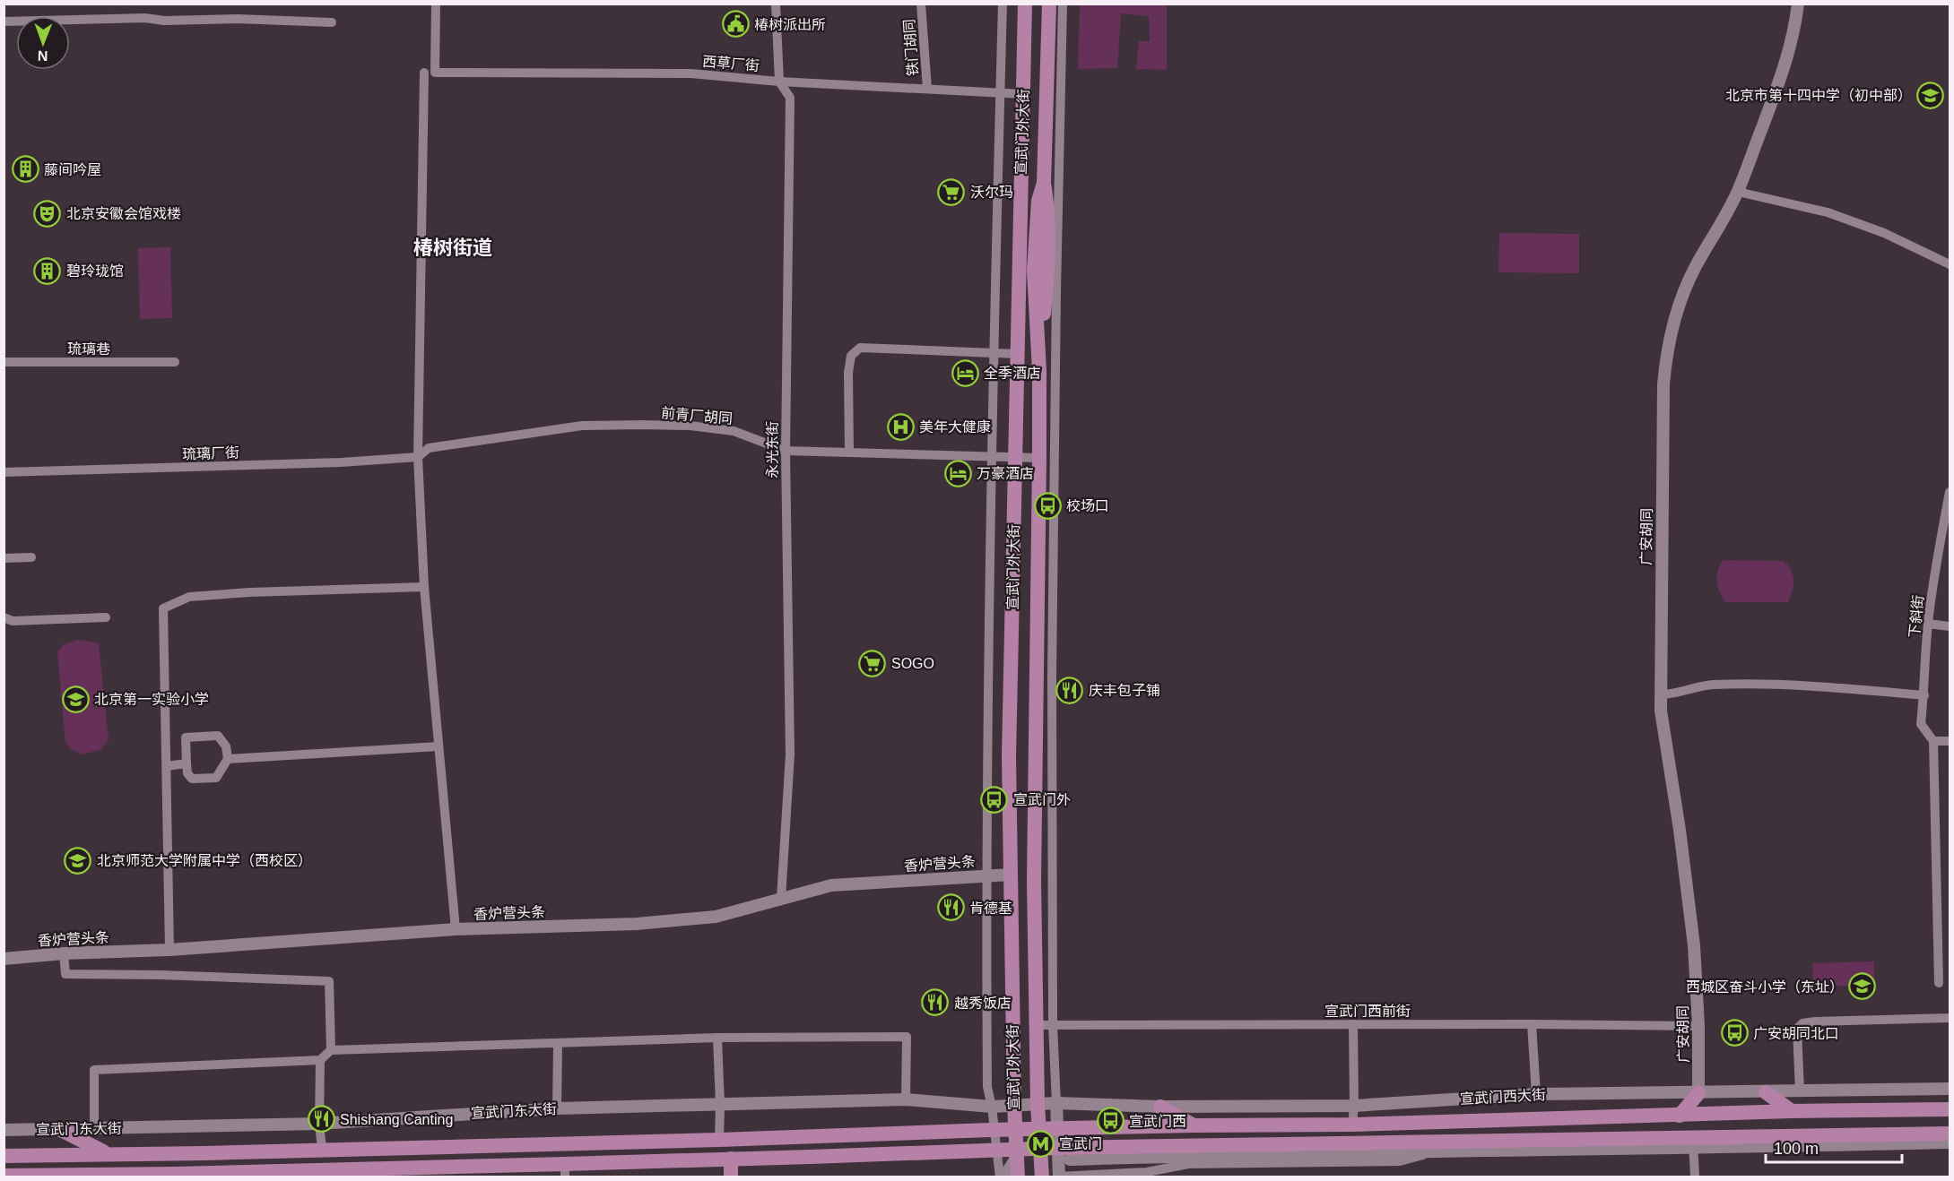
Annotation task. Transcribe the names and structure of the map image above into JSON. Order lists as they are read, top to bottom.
{
  "streets": {
    "main road": ["宣武门外大街", "宣武门西大街", "宣武门东大街"],
    "street": [
      "铁门胡同",
      "西草厂街",
      "琉璃巷",
      "前青厂胡同",
      "永光东街",
      "琉璃厂街",
      "广安胡同",
      "下斜街",
      "香炉营头条",
      "宣武门西前街"
    ]
  },
  "crossings": [
    ["铁门胡同", "西草厂街"],
    ["西草厂街", "宣武门外大街"],
    ["西草厂街", "永光东街"],
    ["宣武门外大街", "前青厂胡同"],
    ["宣武门外大街", "香炉营头条"],
    ["宣武门外大街", "宣武门西前街"],
    ["宣武门外大街", "宣武门西大街"],
    ["宣武门外大街", "宣武门东大街"],
    ["前青厂胡同", "永光东街"],
    ["前青厂胡同", "琉璃厂街"],
    ["永光东街", "香炉营头条"],
    ["广安胡同", "宣武门西前街"],
    ["广安胡同", "宣武门西大街"],
    ["宣武门西大街", "宣武门东大街"]
  ],
  "districts": ["椿树街道"],
  "places": {
    "public building": ["椿树派出所"],
    "school or university": [
      "北京市第十四中学（初中部）",
      "北京第一实验小学",
      "北京师范大学附属中学（西校区）",
      "西城区奋斗小学（东址）"
    ],
    "building": ["藤间吟屋", "碧玲珑馆"],
    "supermarket": ["沃尔玛", "SOGO"],
    "theatre": ["北京安徽会馆戏楼"],
    "hotel": ["全季酒店", "万豪酒店"],
    "hospital": ["美年大健康"],
    "bus stop": [
      "校场口",
      "宣武门外",
      "广安胡同北口",
      "宣武门西"
    ],
    "restaurant": [
      "庆丰包子铺",
      "肯德基",
      "越秀饭店",
      "Shishang Canting"
    ],
    "metro station": ["宣武门"]
  },
  "scale_bar": "100 m",
  "north": "bottom"
}
